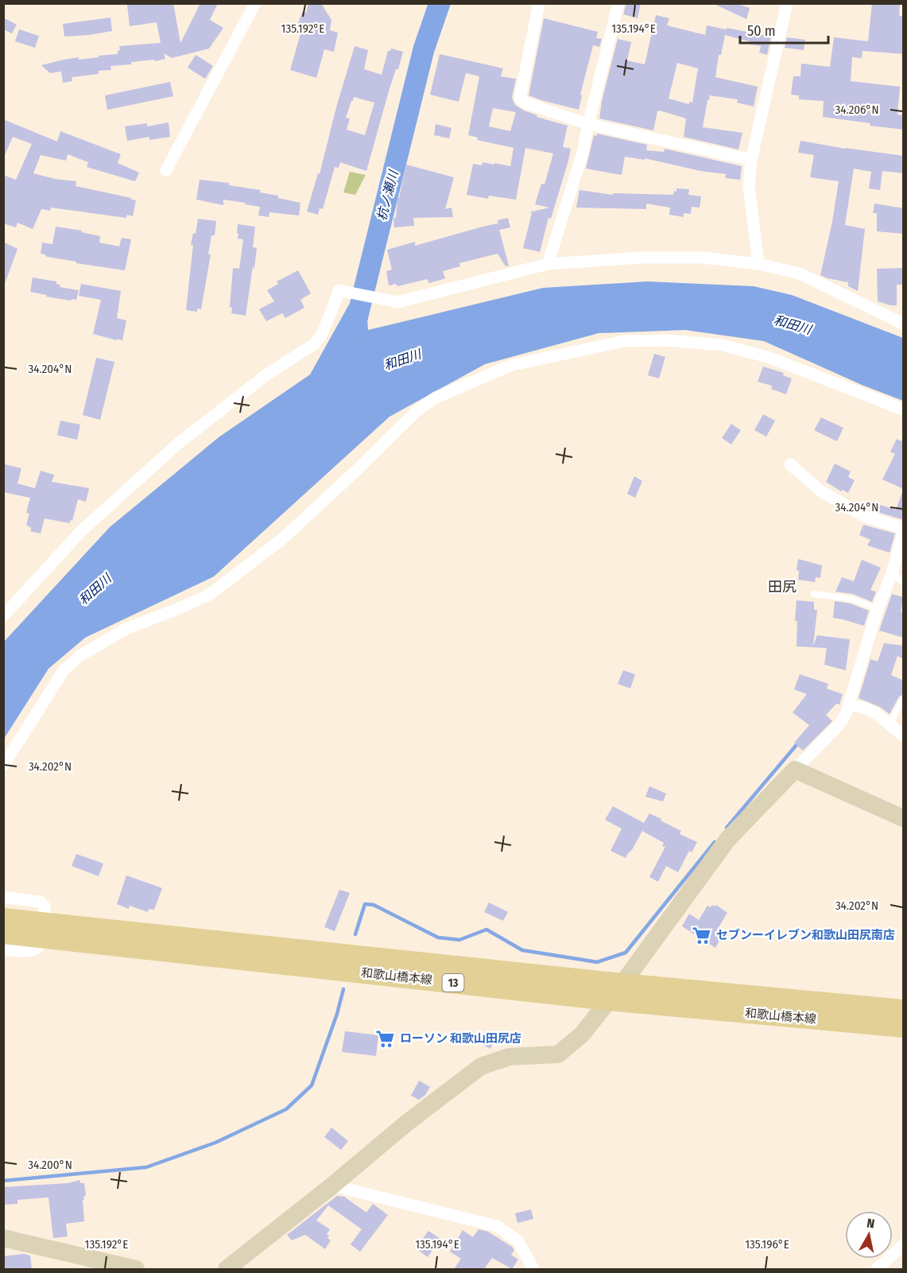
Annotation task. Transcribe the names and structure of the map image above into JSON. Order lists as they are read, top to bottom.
{
  "streets": {
    "main road": ["和歌山橋本線", "13"]
  },
  "districts": ["田尻"],
  "water": ["杭ノ瀬川", "和田川"],
  "places": {
    "supermarket": ["セブンーイレブン和歌山田尻南店", "ローソン 和歌山田尻店"]
  },
  "scale_bar": "50 m",
  "north": "top",
  "coordinates": [
    "135.192°E",
    "135.194°E",
    "34.206°N",
    "34.204°N",
    "34.202°N",
    "34.200°N",
    "135.196°E"
  ]
}
